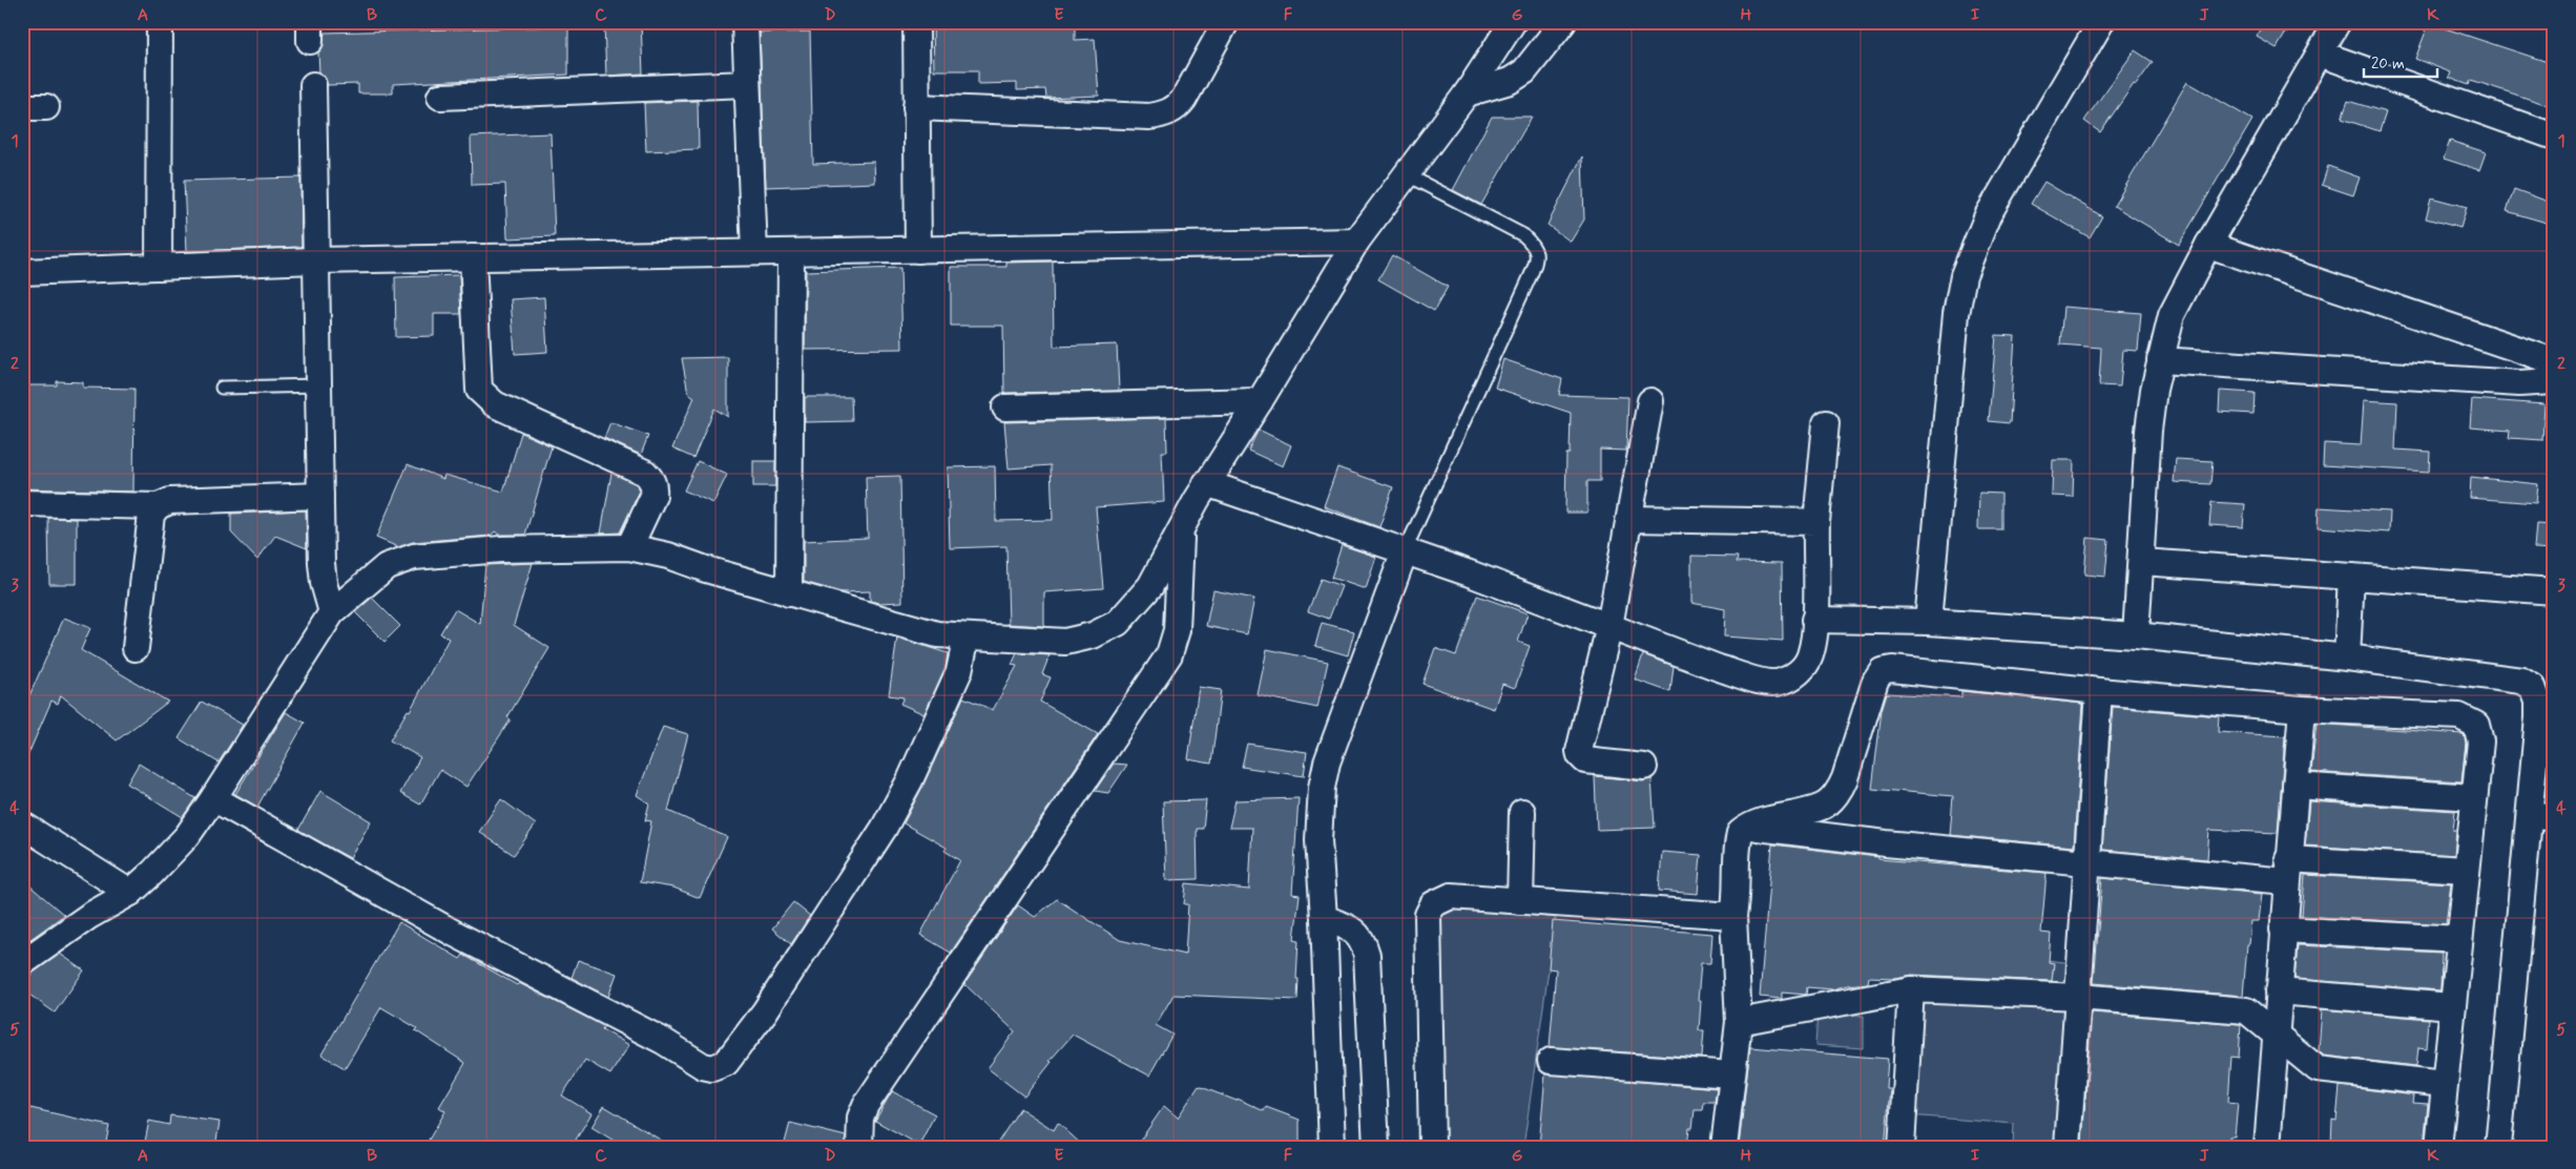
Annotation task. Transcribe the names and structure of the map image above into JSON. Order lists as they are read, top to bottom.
{
  "scale_bar": "20 m",
  "grid": {
    "columns": [
      "A",
      "B",
      "C",
      "D",
      "E",
      "F",
      "G",
      "H",
      "I",
      "J",
      "K"
    ],
    "rows": [
      "1",
      "2",
      "3",
      "4",
      "5"
    ]
  }
}
